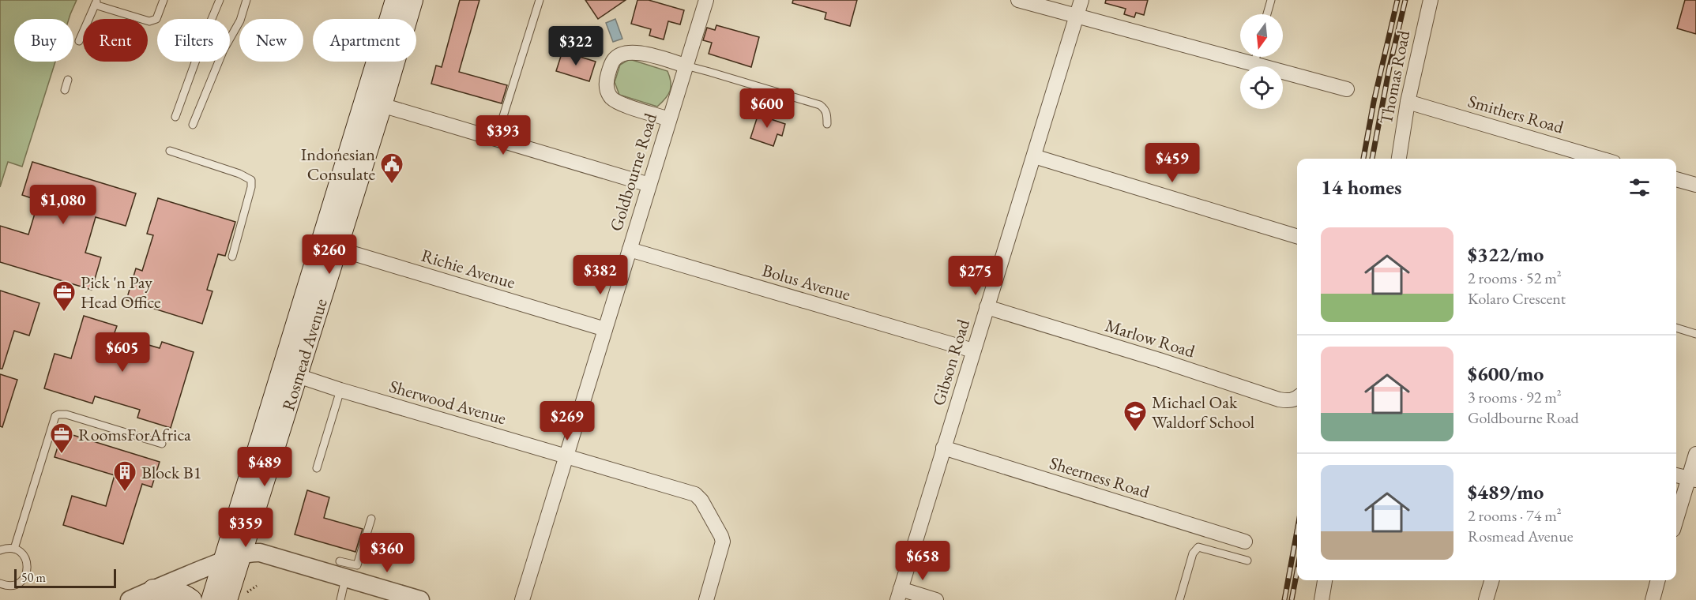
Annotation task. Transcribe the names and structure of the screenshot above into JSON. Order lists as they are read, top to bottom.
{
  "streets": {
    "main road": ["Rosmead Avenue"],
    "street": [
      "Thomas Road",
      "Smithers Road",
      "Goldbourne Road",
      "Richie Avenue",
      "Bolus Avenue",
      "Marlow Road",
      "Gibson Road",
      "Sherwood Avenue",
      "Sheerness Road"
    ]
  },
  "crossings": [
    ["Thomas Road", "Smithers Road"],
    ["Goldbourne Road", "Richie Avenue"],
    ["Goldbourne Road", "Bolus Avenue"],
    ["Goldbourne Road", "Sherwood Avenue"],
    ["Richie Avenue", "Rosmead Avenue"],
    ["Bolus Avenue", "Gibson Road"],
    ["Marlow Road", "Gibson Road"],
    ["Rosmead Avenue", "Sherwood Avenue"],
    ["Gibson Road", "Sheerness Road"]
  ],
  "places": {
    "public building": ["Indonesian Consulate"],
    "office": ["Pick 'n Pay Head Office", "RoomsForAfrica"],
    "school or university": ["Michael Oak Waldorf School"],
    "building": ["Block B1"]
  },
  "scale_bar": "50 m",
  "north": "bottom",
  "page": {
    "chip": [
      "Buy",
      "Rent",
      "Filters",
      "New",
      "Apartment"
    ],
    "price": [
      "$322",
      "$600",
      "$393",
      "$459",
      "$1,080",
      "$260",
      "$382",
      "$275",
      "$605",
      "$269",
      "$489",
      "$359",
      "$360",
      "$658"
    ],
    "heading": "14 homes",
    "list": [
      {
        "name": "$322/mo",
        "note": "2 rooms · 52 m² · Kolaro Crescent"
      },
      {
        "name": "$600/mo",
        "note": "3 rooms · 92 m² · Goldbourne Road"
      },
      {
        "name": "$489/mo",
        "note": "2 rooms · 74 m² · Rosmead Avenue"
      }
    ],
    "scale": "50 m"
  }
}
